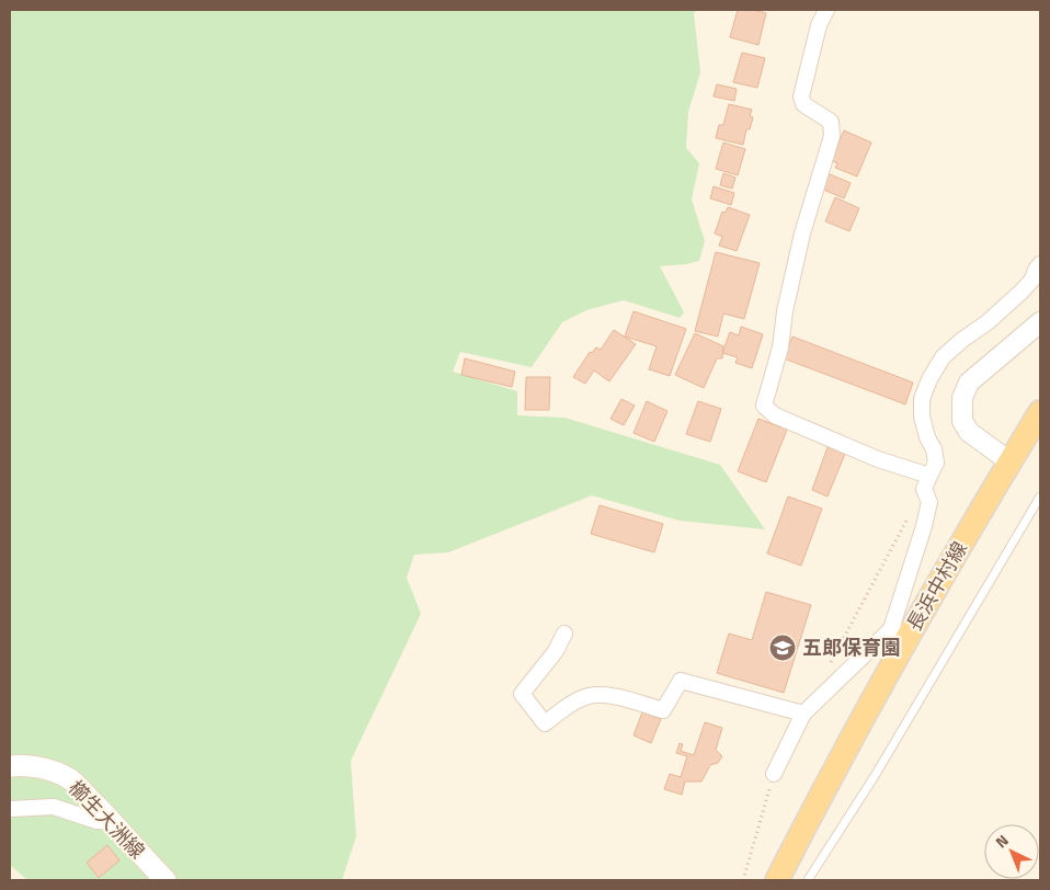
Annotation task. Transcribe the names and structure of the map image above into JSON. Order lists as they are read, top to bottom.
{
  "streets": {
    "main road": ["長浜中村線", "櫛生大洲線"]
  },
  "places": {
    "school or university": ["五郎保育園"]
  },
  "north": "top left"
}
